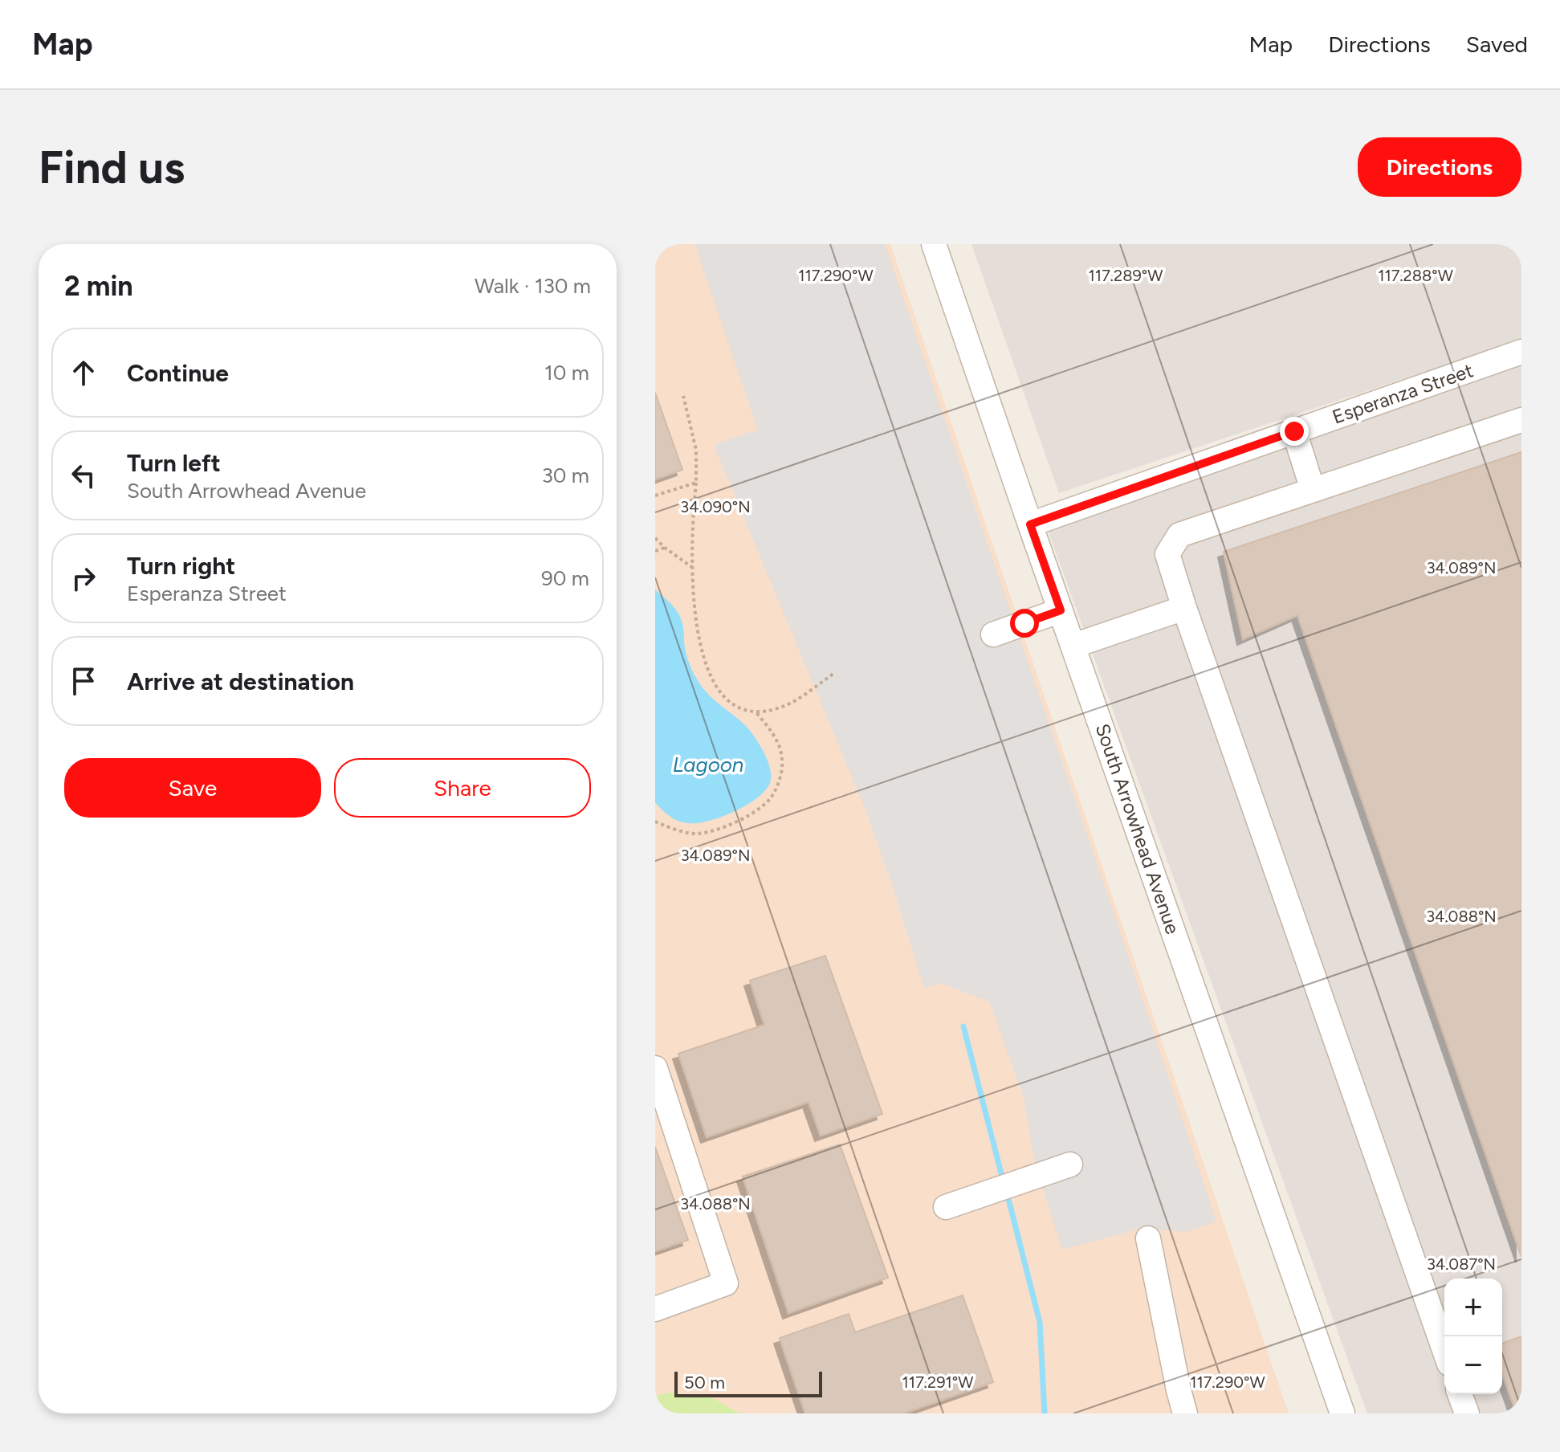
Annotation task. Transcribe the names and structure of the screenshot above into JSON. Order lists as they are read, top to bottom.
{
  "streets": {
    "street": ["Esperanza Street", "South Arrowhead Avenue"]
  },
  "crossings": [
    ["Esperanza Street", "South Arrowhead Avenue"]
  ],
  "water": ["Lagoon"],
  "scale_bar": "50 m",
  "page": {
    "header": "Map",
    "nav": ["Map", "Directions", "Saved"],
    "buttons": [
      "Directions",
      ["Save", "Share"]
    ],
    "title": "Find us",
    "heading": ["2 min", "Walk · 130 m"],
    "list": [
      ["Continue", "10 m"],
      ["Turn left", "South Arrowhead Avenue", "30 m"],
      ["Turn right", "Esperanza Street", "90 m"],
      "Arrive at destination"
    ],
    "map_buttons": ["+", "−"],
    "scale": "50 m"
  },
  "coordinates": [
    "117.289°W",
    "117.290°W",
    "117.288°W",
    "34.090°N",
    "34.089°N",
    "34.088°N",
    "34.087°N",
    "117.291°W"
  ]
}
